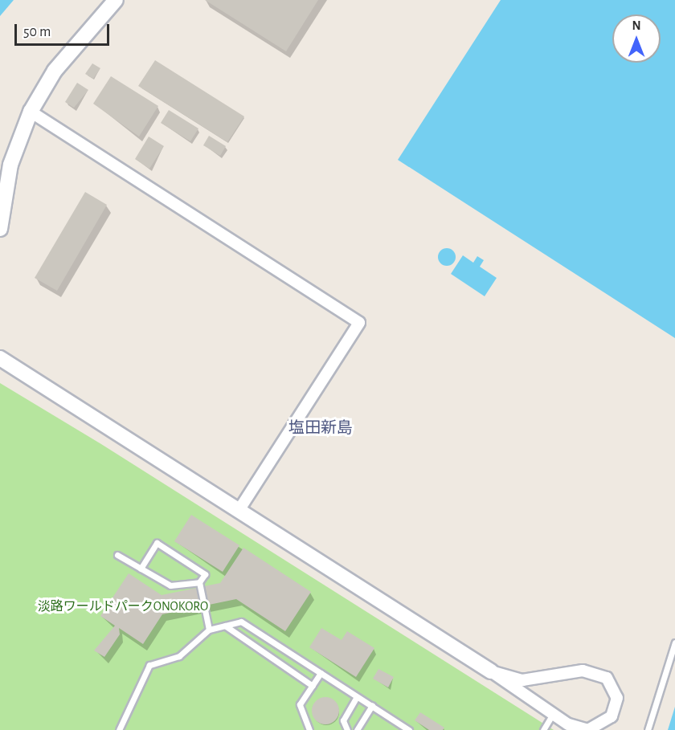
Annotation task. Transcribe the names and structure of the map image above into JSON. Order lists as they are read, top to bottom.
{
  "districts": ["塩田新島"],
  "parks": ["淡路ワールドパークONOKORO"],
  "scale_bar": "50 m",
  "north": "top"
}
